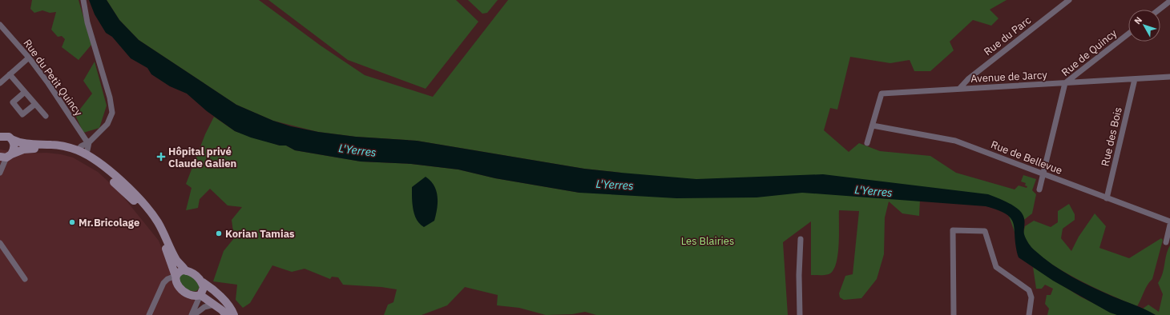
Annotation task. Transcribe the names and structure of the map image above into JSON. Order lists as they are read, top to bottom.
{
  "streets": {
    "street": [
      "Rue du Parc",
      "Rue de Quincy",
      "Avenue de Jarcy",
      "Rue du Petit Quincy",
      "Rue des Bois",
      "Rue de Bellevue"
    ]
  },
  "crossings": [
    ["Rue du Parc", "Avenue de Jarcy"],
    ["Rue de Quincy", "Avenue de Jarcy"],
    ["Rue de Quincy", "Rue de Bellevue"],
    ["Avenue de Jarcy", "Rue des Bois"],
    ["Avenue de Jarcy", "Rue de Bellevue"],
    ["Rue des Bois", "Rue de Bellevue"]
  ],
  "water": ["L'Yerres"],
  "parks": ["Les Blairies"],
  "places": {
    "health": ["Hôpital privé Claude Galien"],
    "other": ["Mr.Bricolage", "Korian Tamias"]
  },
  "north": "top left"
}
